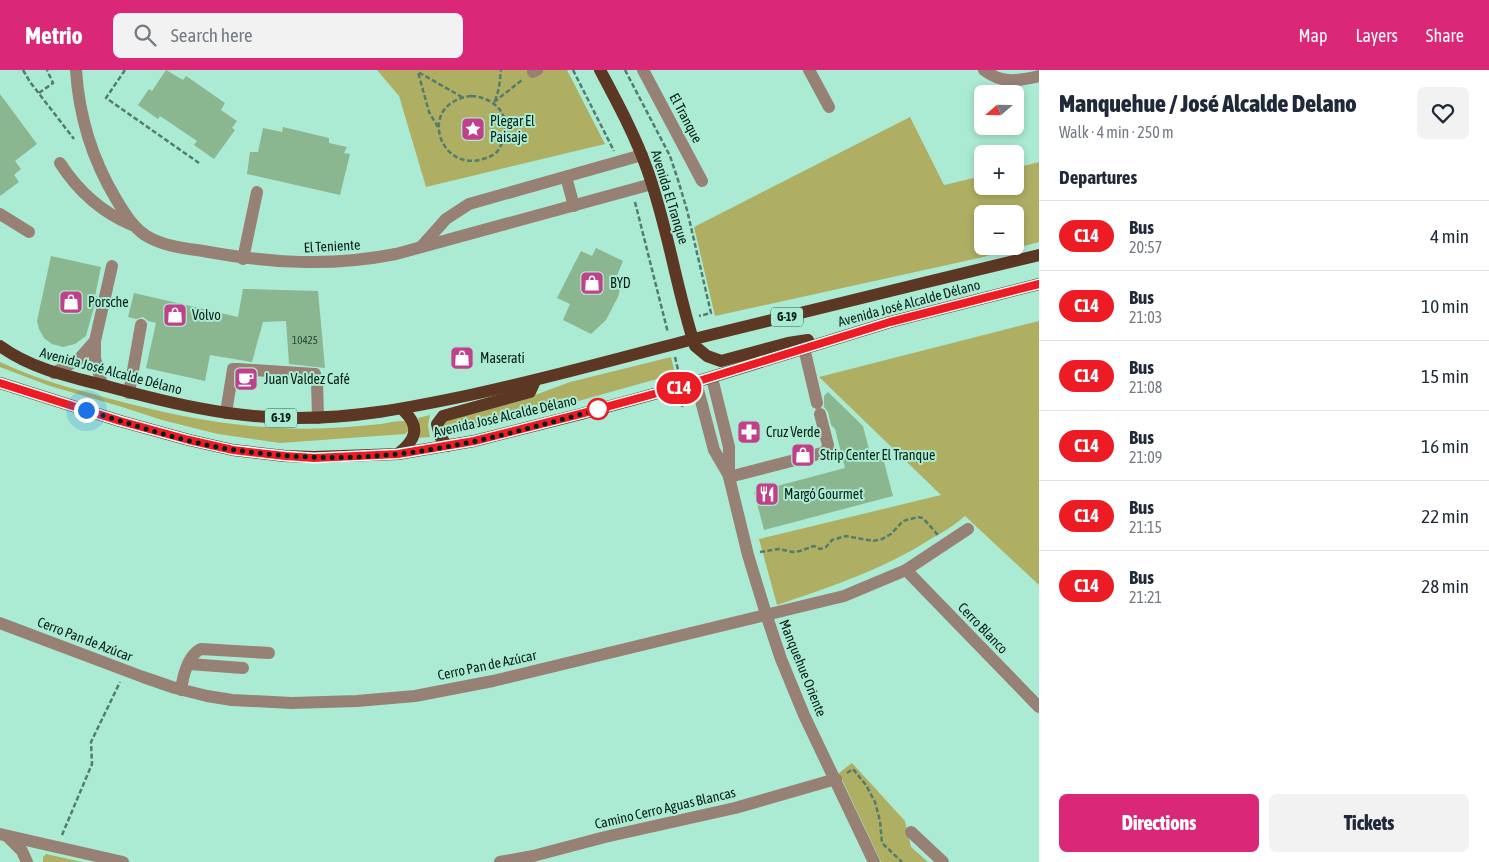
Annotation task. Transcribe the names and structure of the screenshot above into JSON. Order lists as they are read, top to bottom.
{
  "streets": {
    "main road": ["Avenida El Tranque", "Avenida José Alcalde Délano", "G-19"],
    "street": [
      "El Tranque",
      "El Teniente",
      "Cerro Blanco",
      "Cerro Pan de Azúcar",
      "Manquehue Oriente",
      "Camino Cerro Aguas Blancas"
    ]
  },
  "crossings": [
    ["Avenida El Tranque", "El Teniente"],
    ["Avenida El Tranque", "Avenida José Alcalde Délano"],
    ["Avenida José Alcalde Délano", "Manquehue Oriente"],
    ["Cerro Blanco", "Cerro Pan de Azúcar"],
    ["Cerro Pan de Azúcar", "Manquehue Oriente"],
    ["Manquehue Oriente", "Camino Cerro Aguas Blancas"]
  ],
  "places": {
    "place": ["Plegar El Paisaje"],
    "shop": [
      "BYD",
      "Porsche",
      "Volvo",
      "Maserati",
      "Strip Center El Tranque"
    ],
    "cafe": ["Juan Valdez Café"],
    "pharmacy": ["Cruz Verde"],
    "restaurant": ["Margó Gourmet"]
  },
  "lines": ["bus line C14"],
  "house_numbers": ["10425"],
  "north": "left",
  "page": {
    "header": "Metrio",
    "search": "Search here",
    "nav": ["Map", "Layers", "Share"],
    "on_map": "C14",
    "heading": [
      ["Manquehue / José Alcalde Delano", "Walk · 4 min · 250 m"],
      "Departures"
    ],
    "map_buttons": ["+", "−"],
    "list": [
      {
        "mark": "C14",
        "name": "Bus",
        "note": "20:57",
        "value": "4 min"
      },
      {
        "mark": "C14",
        "name": "Bus",
        "note": "21:03",
        "value": "10 min"
      },
      {
        "mark": "C14",
        "name": "Bus",
        "note": "21:08",
        "value": "15 min"
      },
      {
        "mark": "C14",
        "name": "Bus",
        "note": "21:09",
        "value": "16 min"
      },
      {
        "mark": "C14",
        "name": "Bus",
        "note": "21:15",
        "value": "22 min"
      },
      {
        "mark": "C14",
        "name": "Bus",
        "note": "21:21",
        "value": "28 min"
      }
    ],
    "buttons": ["Directions", "Tickets"]
  }
}
